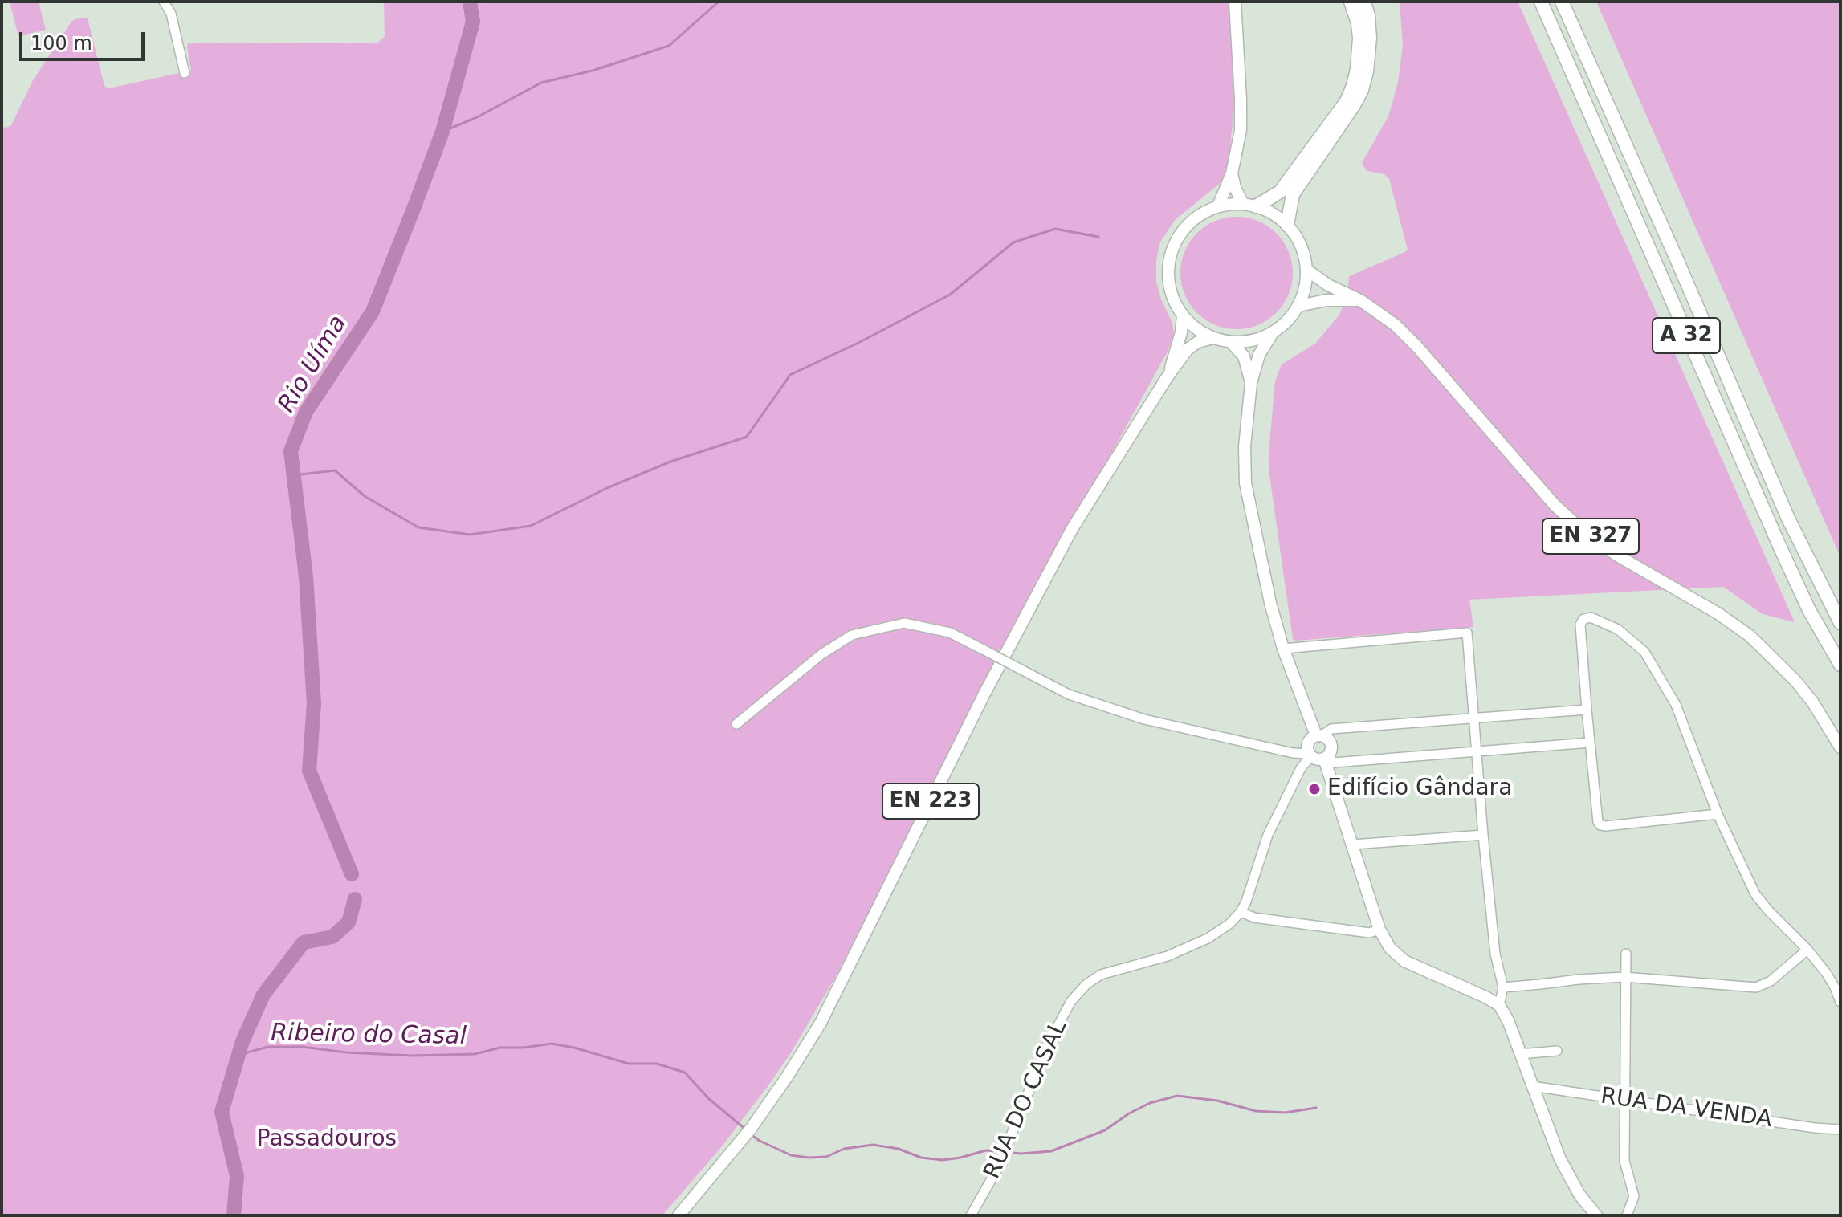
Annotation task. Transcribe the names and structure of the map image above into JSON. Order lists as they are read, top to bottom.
{
  "streets": {
    "highway": ["A 32"],
    "main road": ["EN 327", "EN 223"],
    "street": ["RUA DO CASAL", "RUA DA VENDA"]
  },
  "crossings": [
    ["EN 327", "EN 223"]
  ],
  "water": ["Rio Uíma", "Ribeiro do Casal"],
  "parks": ["Passadouros"],
  "places": ["Edifício Gândara"],
  "scale_bar": "100 m"
}
